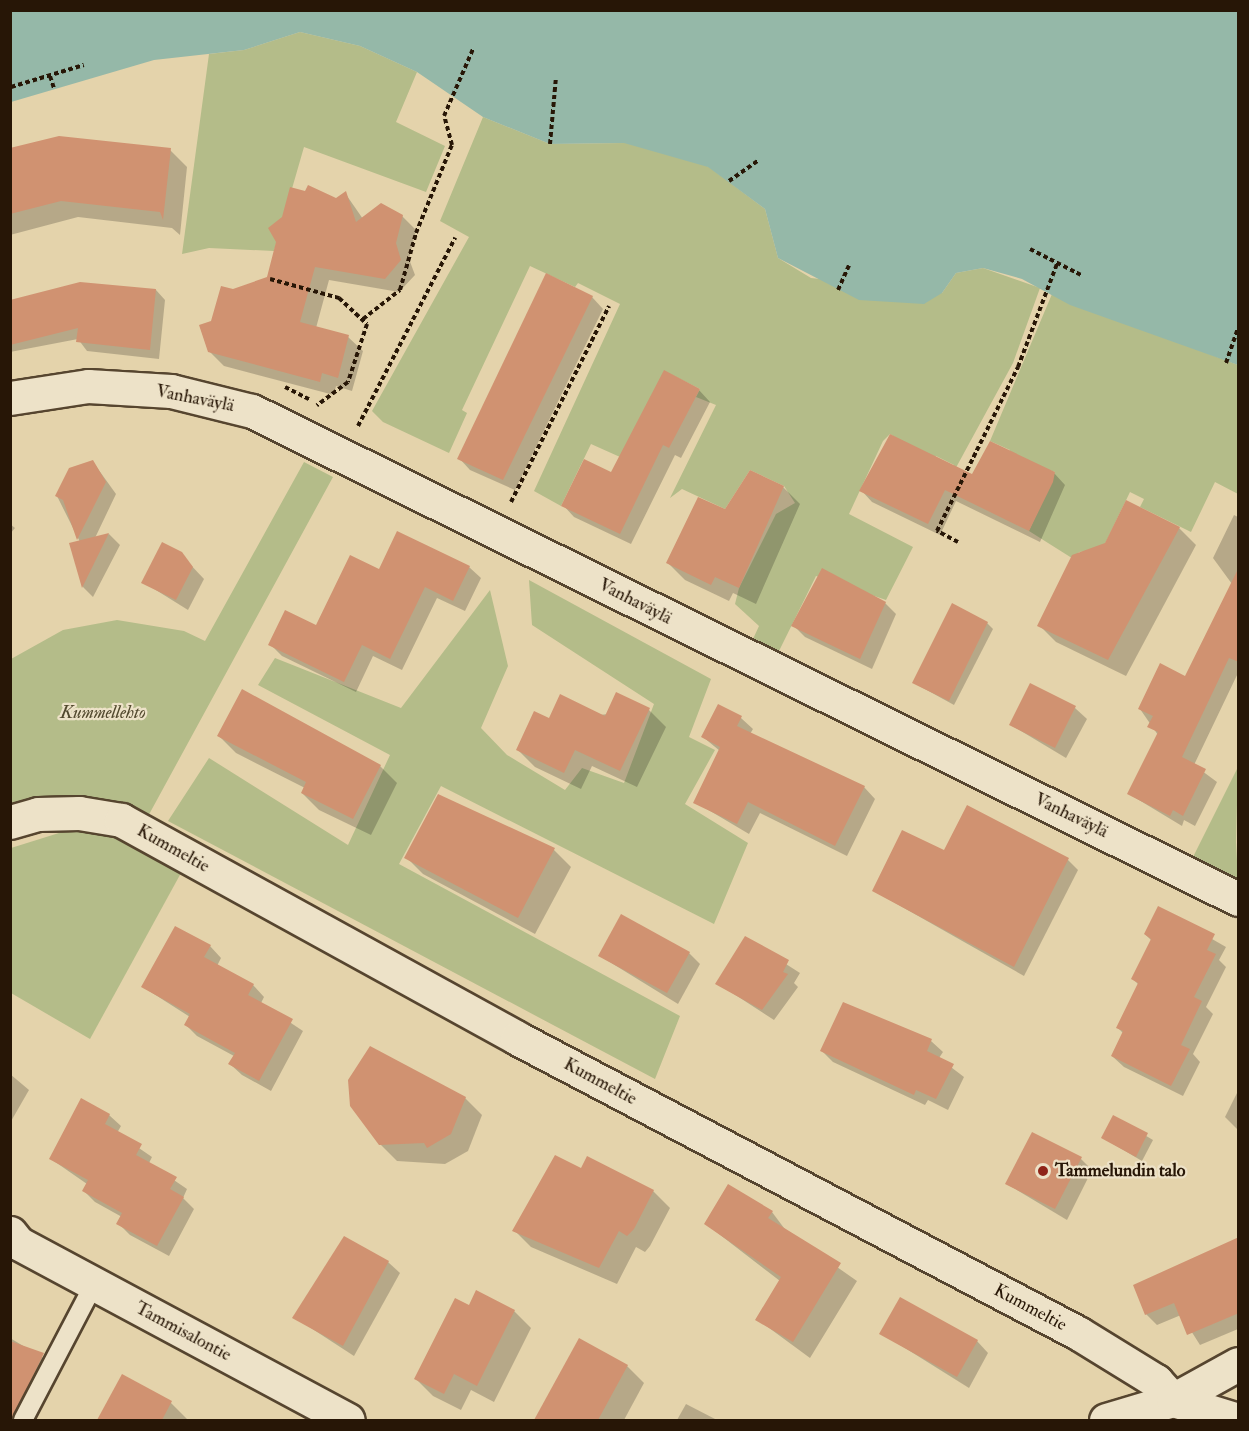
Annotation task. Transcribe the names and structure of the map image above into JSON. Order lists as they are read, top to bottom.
{
  "streets": {
    "street": ["Vanhaväylä", "Kummeltie", "Tammisalontie"]
  },
  "parks": ["Kummellehto"],
  "places": ["Tammelundin talo"]
}
